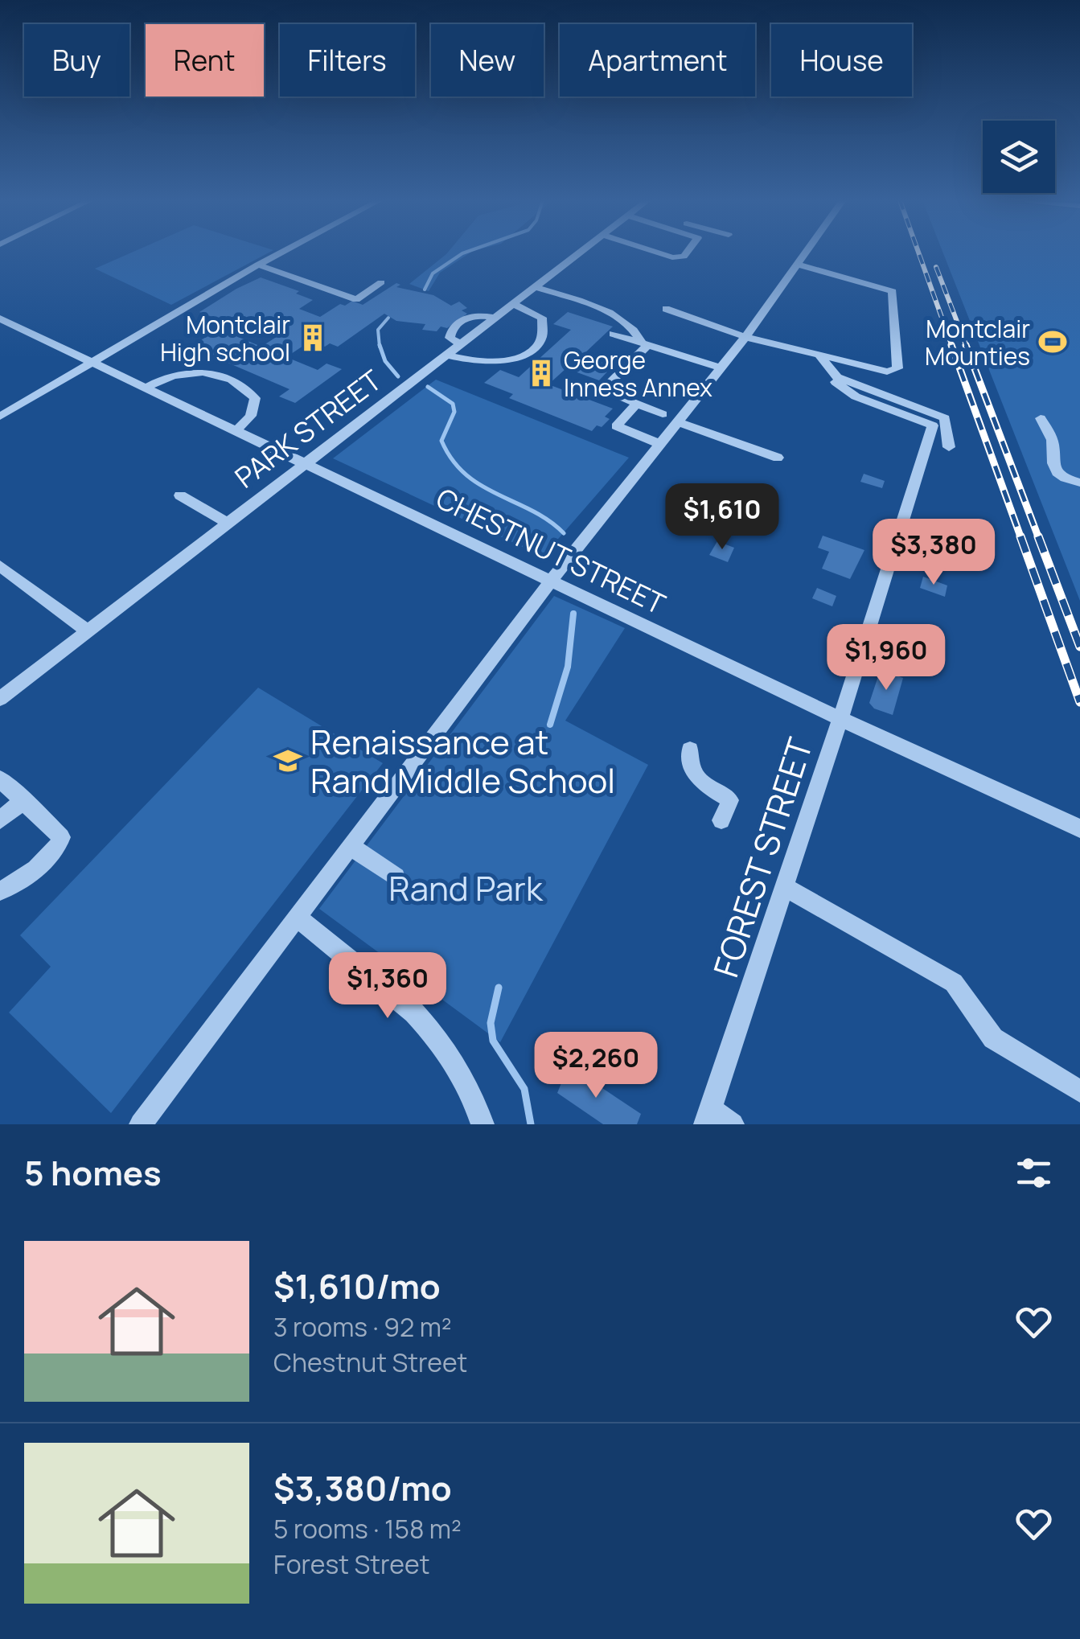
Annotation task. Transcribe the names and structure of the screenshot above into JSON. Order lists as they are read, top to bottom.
{
  "streets": {
    "street": ["PARK STREET", "CHESTNUT STREET", "FOREST STREET"]
  },
  "crossings": [
    ["PARK STREET", "CHESTNUT STREET"],
    ["CHESTNUT STREET", "FOREST STREET"]
  ],
  "parks": ["Rand Park"],
  "places": {
    "building": ["Montclair High school", "George Inness Annex"],
    "sports": ["Montclair Mounties"],
    "school or university": ["Renaissance at Rand Middle School"]
  },
  "page": {
    "chip": [
      "Buy",
      "Rent",
      "Filters",
      "New",
      "Apartment",
      "House"
    ],
    "price": [
      "$1,610",
      "$3,380",
      "$1,960",
      "$1,360",
      "$2,260"
    ],
    "heading": "5 homes",
    "list": [
      {
        "name": "$1,610/mo",
        "note": "3 rooms · 92 m² · Chestnut Street"
      },
      {
        "name": "$3,380/mo",
        "note": "5 rooms · 158 m² · Forest Street"
      }
    ]
  }
}
